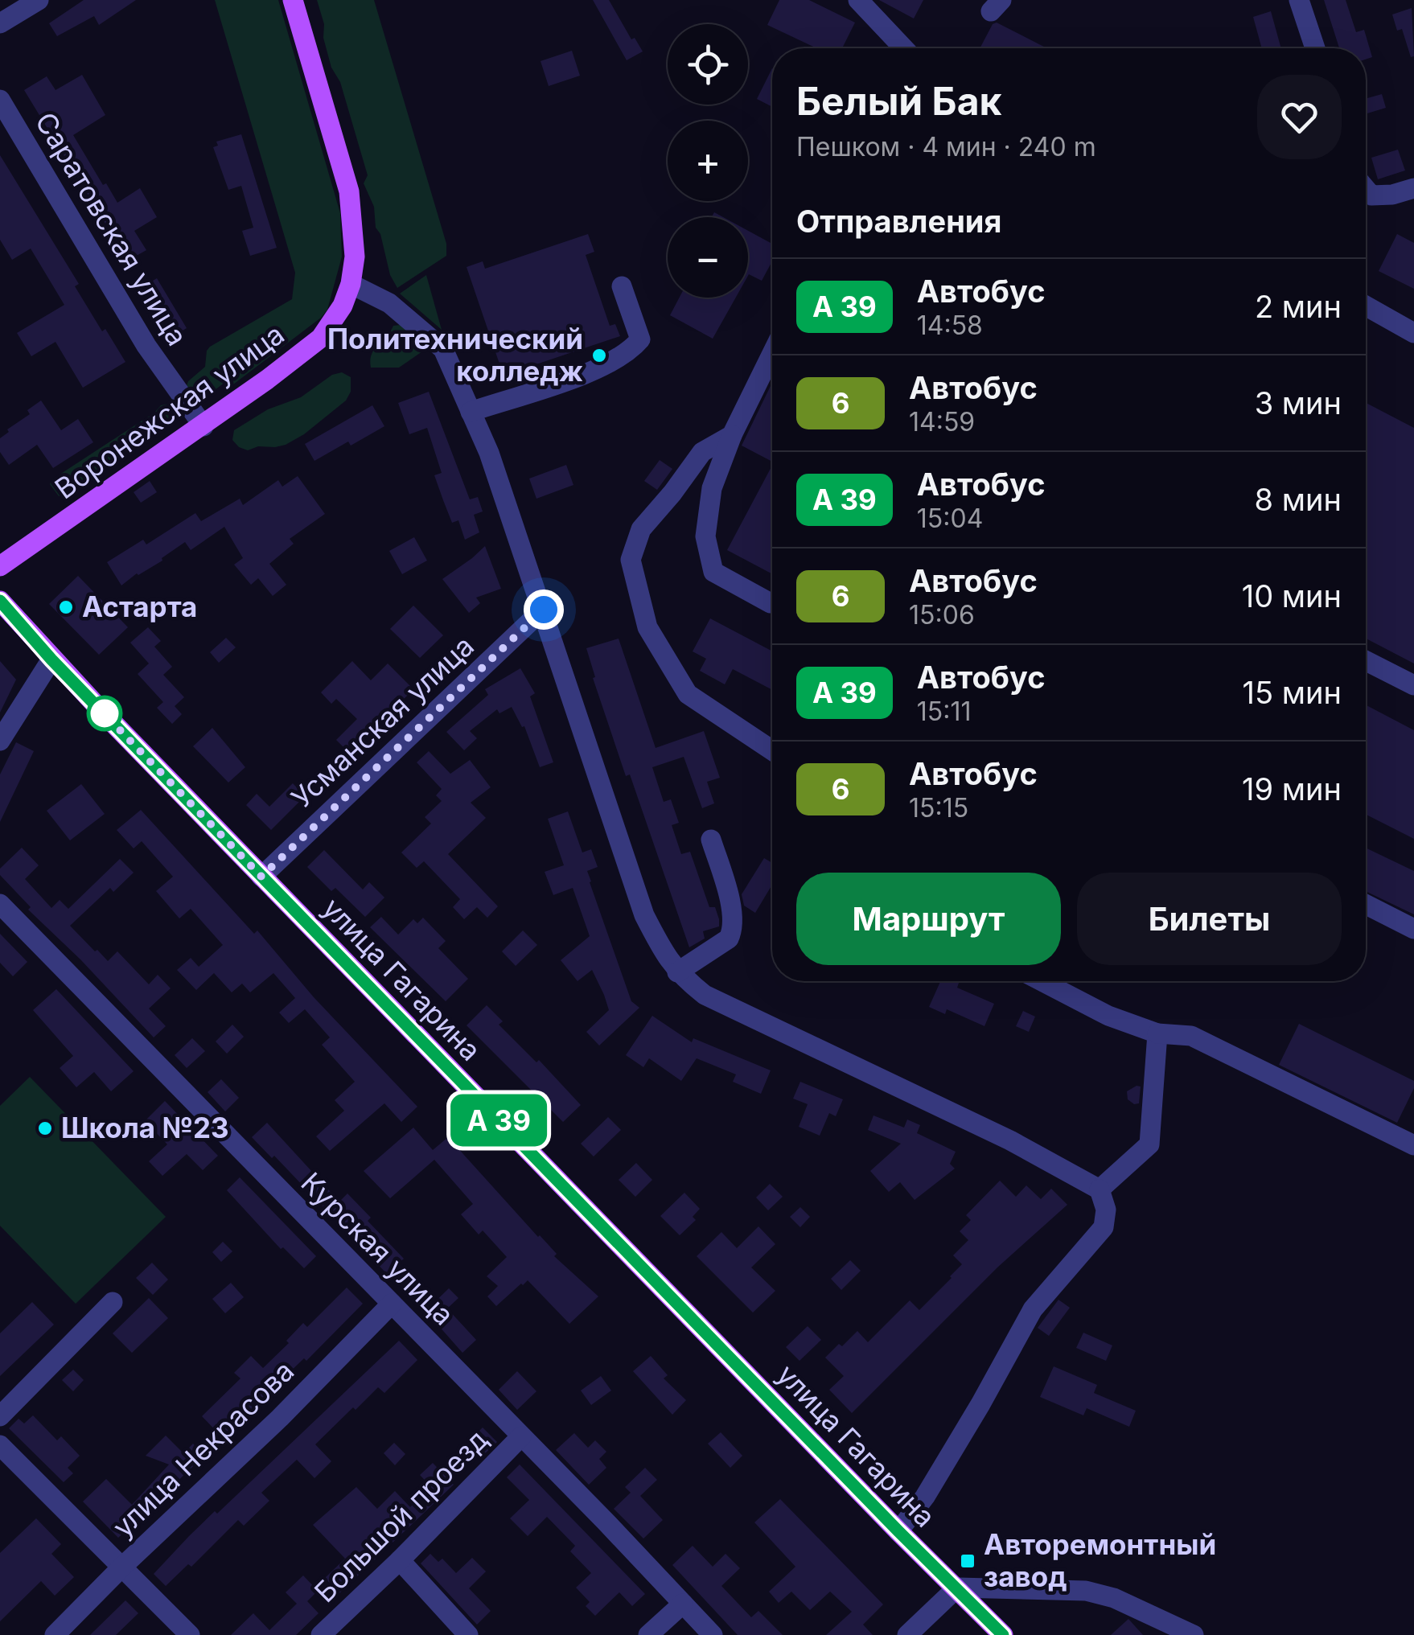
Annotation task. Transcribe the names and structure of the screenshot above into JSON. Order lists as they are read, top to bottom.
{
  "streets": {
    "main road": ["Воронежская улица", "улица Гагарина"],
    "street": [
      "Саратовская улица",
      "Усманская улица",
      "Курская улица",
      "улица Некрасова",
      "Большой проезд"
    ]
  },
  "crossings": [
    ["Саратовская улица", "Воронежская улица"],
    ["Усманская улица", "улица Гагарина"],
    ["Курская улица", "улица Некрасова"],
    ["Курская улица", "Большой проезд"]
  ],
  "places": {
    "other": ["Политехнический колледж", "Астарта", "Школа №23"],
    "transit": ["Авторемонтный завод"]
  },
  "page": {
    "on_map": "А 39",
    "map_buttons": ["+", "−"],
    "heading": [
      ["Белый Бак", "Пешком · 4 мин · 240 m"],
      "Отправления"
    ],
    "list": [
      {
        "mark": "А 39",
        "name": "Автобус",
        "note": "14:58",
        "value": "2 мин"
      },
      {
        "mark": "6",
        "name": "Автобус",
        "note": "14:59",
        "value": "3 мин"
      },
      {
        "mark": "А 39",
        "name": "Автобус",
        "note": "15:04",
        "value": "8 мин"
      },
      {
        "mark": "6",
        "name": "Автобус",
        "note": "15:06",
        "value": "10 мин"
      },
      {
        "mark": "А 39",
        "name": "Автобус",
        "note": "15:11",
        "value": "15 мин"
      },
      {
        "mark": "6",
        "name": "Автобус",
        "note": "15:15",
        "value": "19 мин"
      }
    ],
    "buttons": ["Маршрут", "Билеты"]
  }
}
